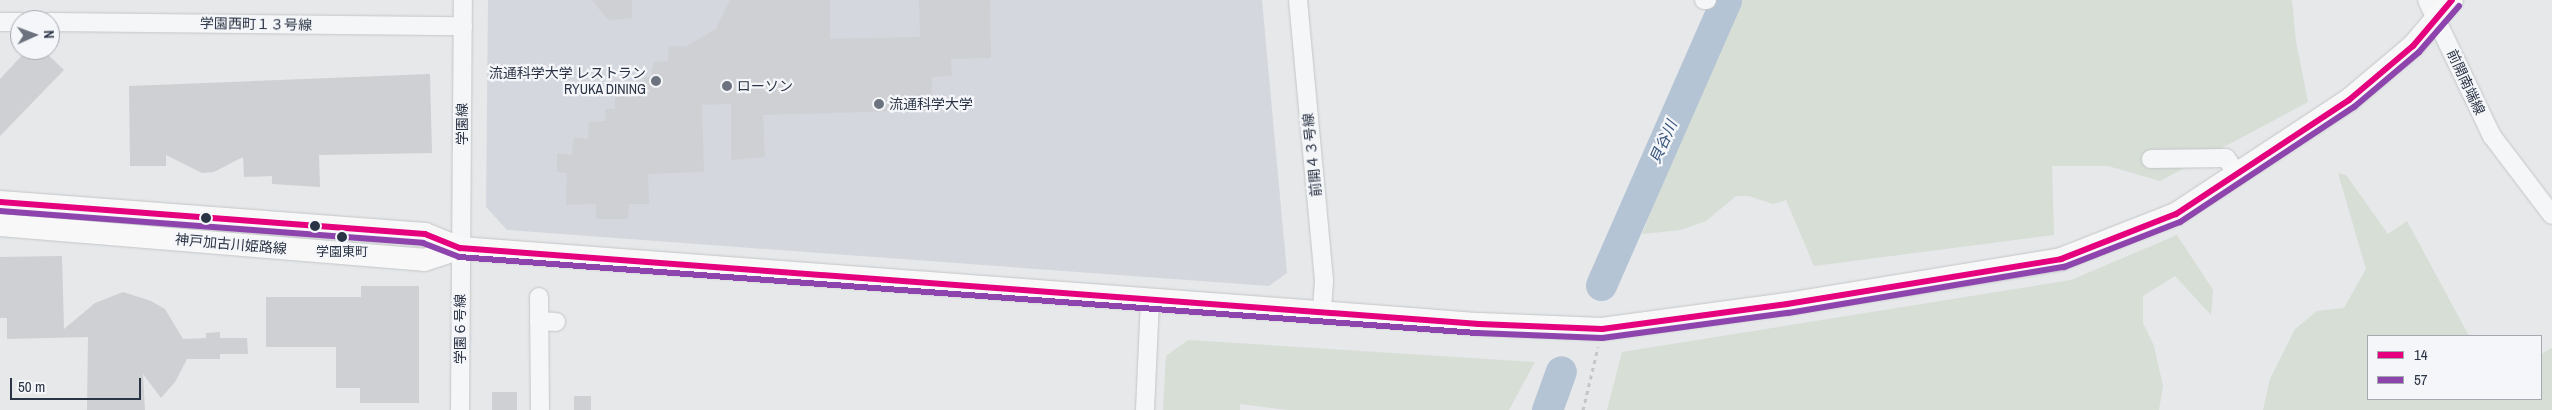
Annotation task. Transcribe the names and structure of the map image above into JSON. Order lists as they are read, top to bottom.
{
  "streets": {
    "main road": ["神戸加古川姫路線"],
    "street": [
      "学園西町１３号線",
      "前開南端線",
      "学園線",
      "前開４３号線",
      "学園６号線"
    ]
  },
  "crossings": [
    ["学園西町１３号線", "学園線"],
    ["前開南端線", "神戸加古川姫路線"],
    ["学園線", "神戸加古川姫路線"],
    ["学園線", "学園６号線"],
    ["前開４３号線", "神戸加古川姫路線"],
    ["神戸加古川姫路線", "学園６号線"]
  ],
  "water": ["貝谷川"],
  "places": [
    "流通科学大学 レストラン RYUKA DINING",
    "ローソン",
    "流通科学大学",
    "学園東町"
  ],
  "lines": ["transit line 14", "transit line 57"],
  "legend": ["14", "57"],
  "scale_bar": "50 m",
  "north": "right"
}
